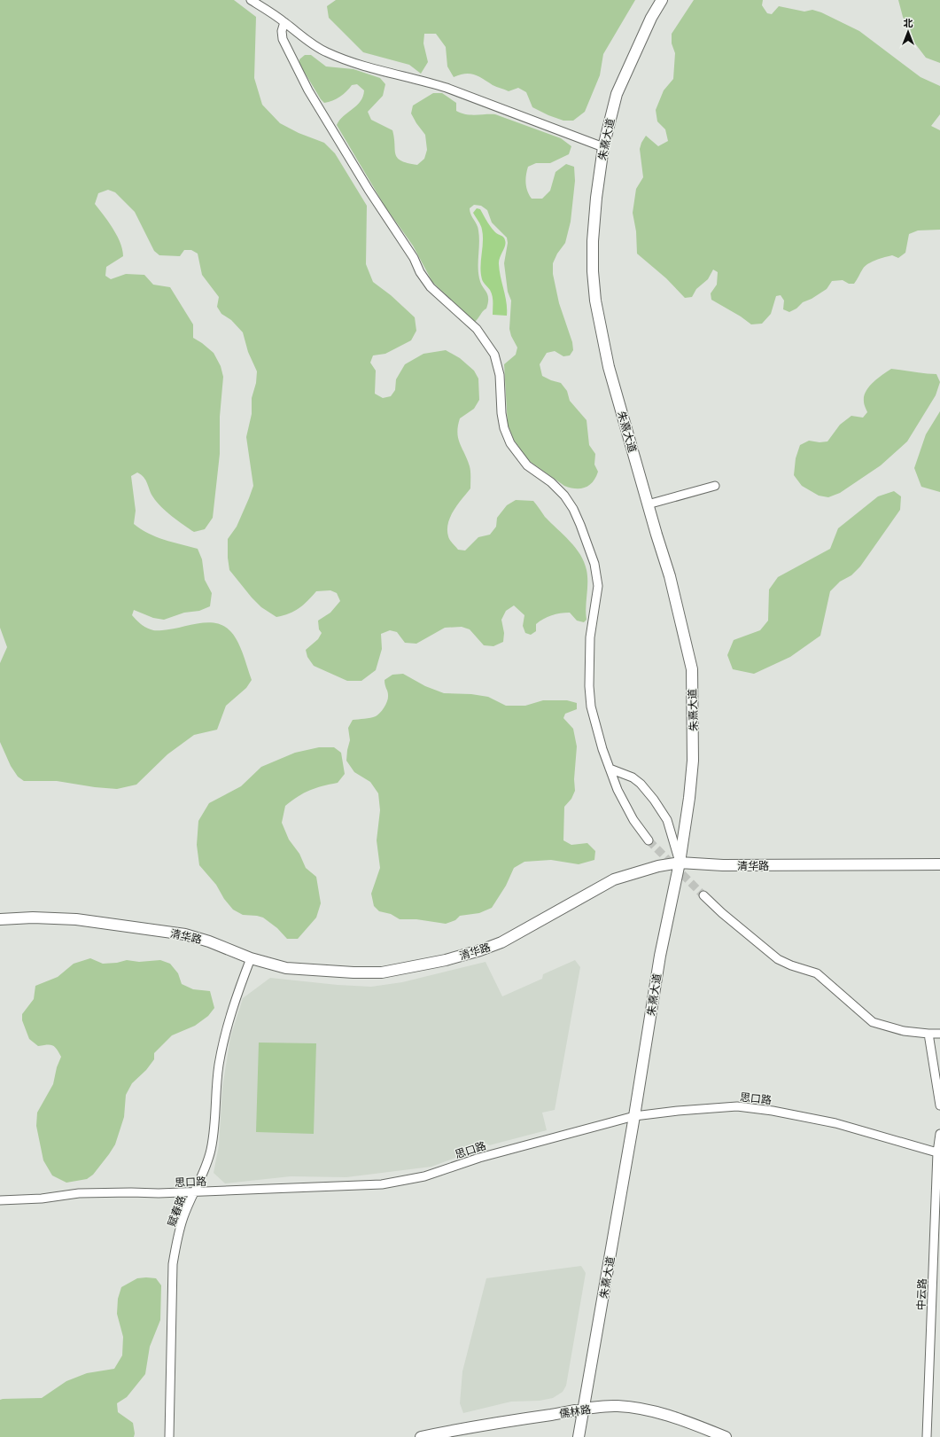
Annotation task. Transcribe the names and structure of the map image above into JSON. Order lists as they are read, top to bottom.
{
  "streets": {
    "main road": ["朱熹大道", "清华路", "儒林路"],
    "street": ["思口路", "赋春路", "中云路"]
  },
  "crossings": [
    ["朱熹大道", "清华路"],
    ["朱熹大道", "思口路"],
    ["朱熹大道", "儒林路"],
    ["清华路", "赋春路"],
    ["思口路", "赋春路"],
    ["思口路", "中云路"]
  ],
  "north": "top"
}
